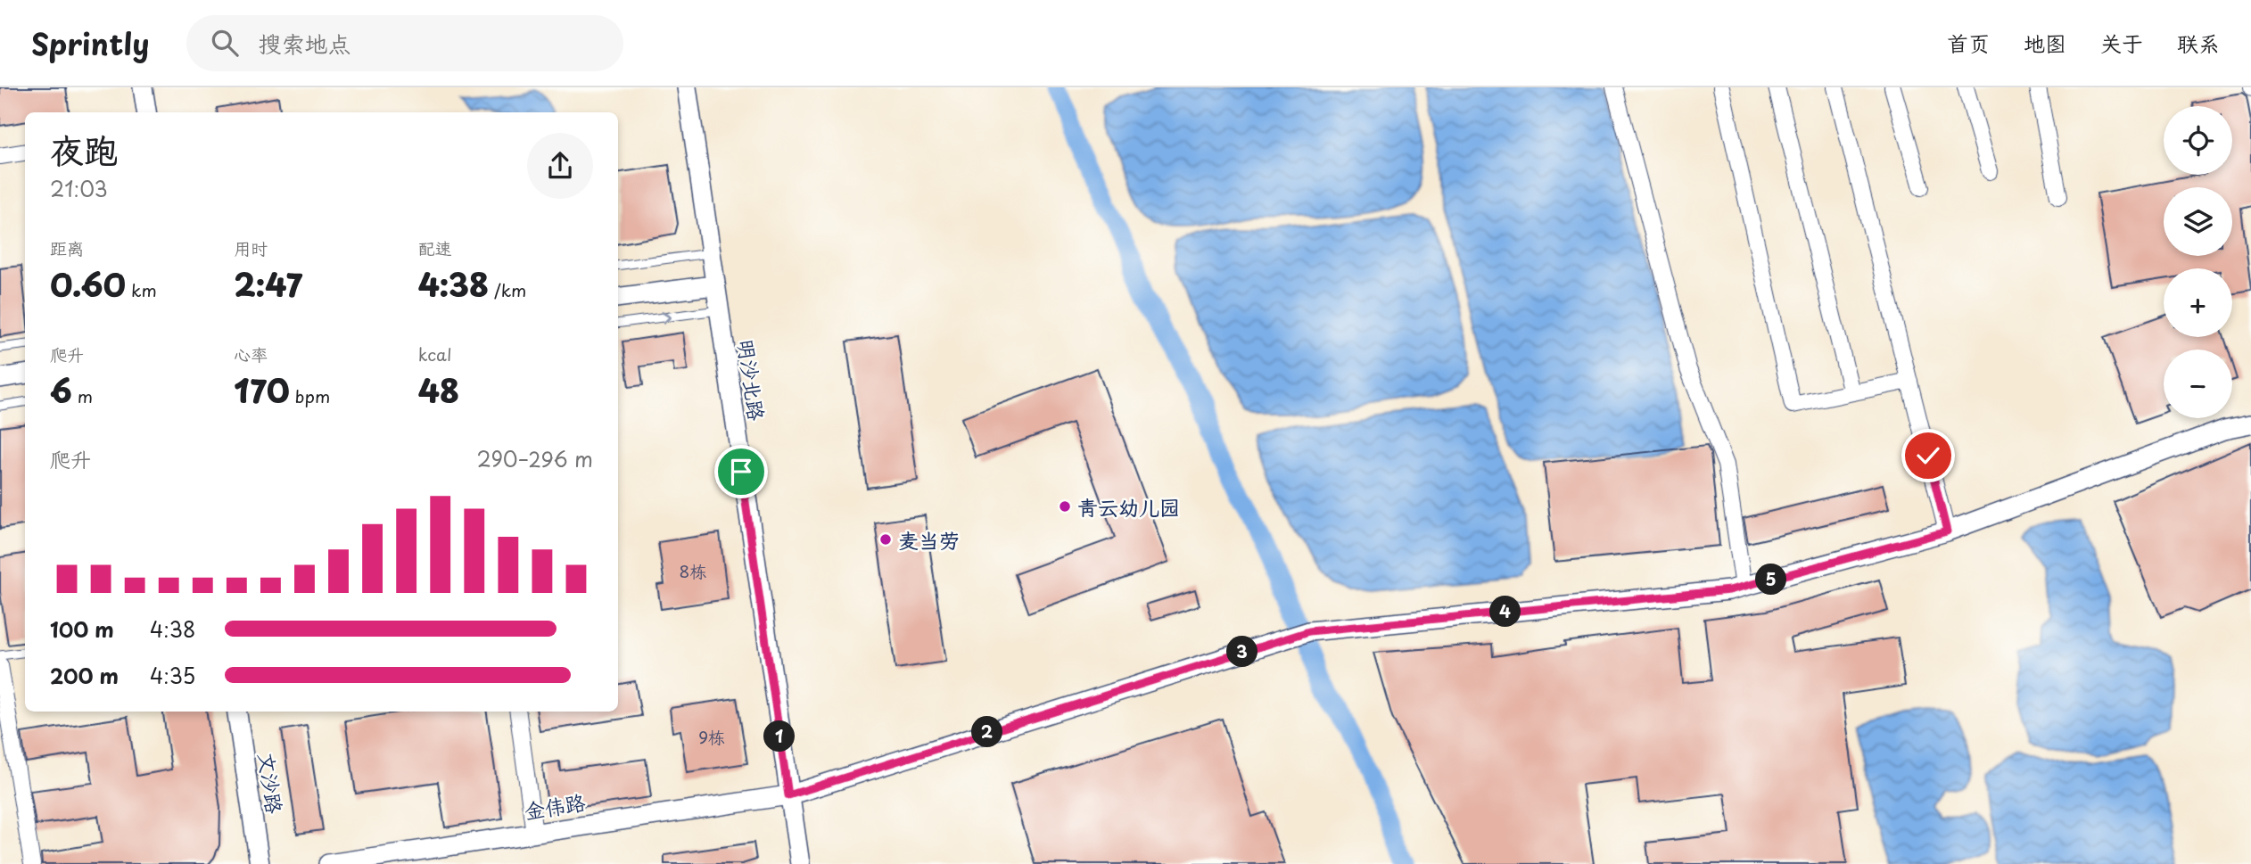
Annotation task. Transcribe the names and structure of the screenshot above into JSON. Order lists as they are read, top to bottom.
{
  "streets": {
    "street": ["明沙北路", "文沙路", "金伟路"]
  },
  "crossings": [
    ["明沙北路", "金伟路"]
  ],
  "places": ["青云幼儿园", "麦当劳"],
  "house_numbers": ["8栋", "9栋"],
  "page": {
    "header": "Sprintly",
    "search": "搜索地点",
    "nav": [
      "首页",
      "地图",
      "关于",
      "联系"
    ],
    "map_buttons": ["+", "−"],
    "heading": ["夜跑", "21:03"],
    "stats": [
      ["距离", "0.60 km"],
      ["用时", "2:47"],
      ["配速", "4:38 /km"],
      ["爬升", "6 m"],
      ["心率", "170 bpm"],
      ["kcal", "48"]
    ],
    "chart": ["爬升", "290–296 m"],
    "pins": [
      "5",
      "4",
      "3",
      "2",
      "1"
    ],
    "list": [
      {
        "name": "100 m",
        "note": "4:38"
      },
      {
        "name": "200 m",
        "note": "4:35"
      }
    ]
  }
}
